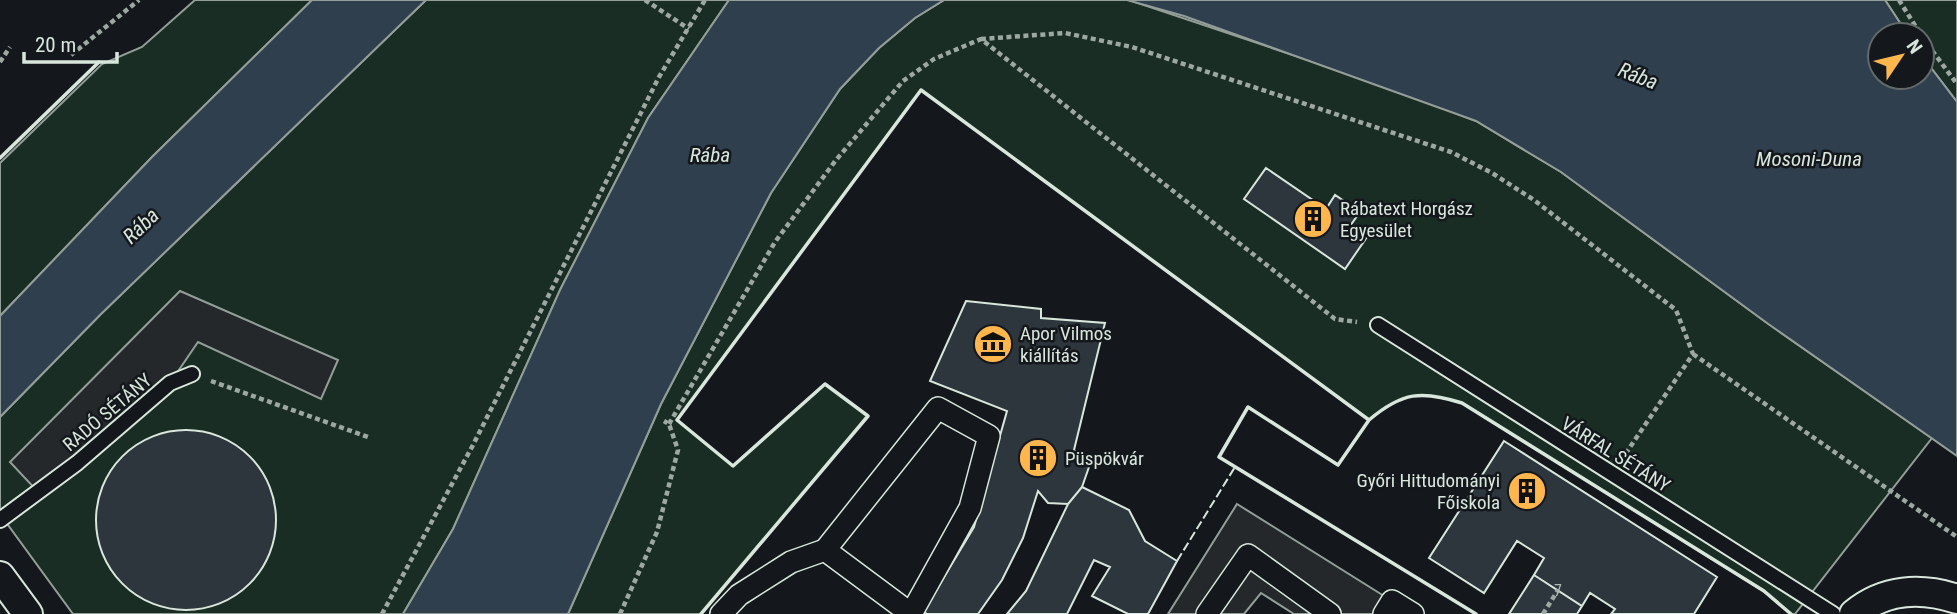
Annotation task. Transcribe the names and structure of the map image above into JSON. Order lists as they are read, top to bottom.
{
  "streets": {
    "lane": ["RADÓ SÉTÁNY", "VÁRFAL SÉTÁNY"]
  },
  "water": ["Rába", "Mosoni-Duna"],
  "places": {
    "building": ["Rábatext Horgász Egyesület", "Püspökvár", "Győri Hittudományi Főiskola"],
    "museum": ["Apor Vilmos kiállítás"]
  },
  "house_numbers": ["7"],
  "scale_bar": "20 m",
  "north": "top right"
}
